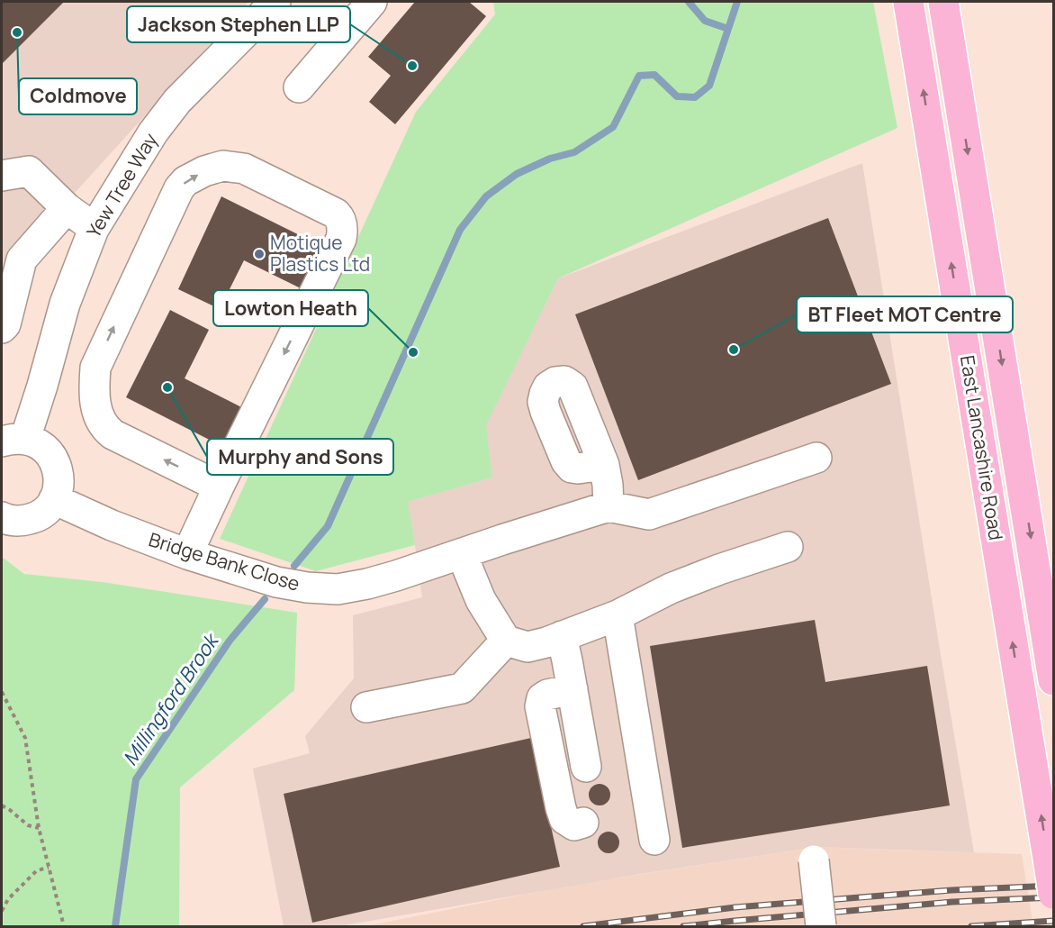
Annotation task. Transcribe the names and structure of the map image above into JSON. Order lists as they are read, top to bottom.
{
  "streets": {
    "highway": ["East Lancashire Road"],
    "street": ["Yew Tree Way", "Bridge Bank Close"]
  },
  "crossings": [
    ["Yew Tree Way", "Bridge Bank Close"]
  ],
  "water": ["Millingford Brook"],
  "places": [
    "Coldmove",
    "Jackson Stephen LLP",
    "Motique Plastics Ltd",
    "BT Fleet MOT Centre",
    "Lowton Heath",
    "Murphy and Sons"
  ]
}
